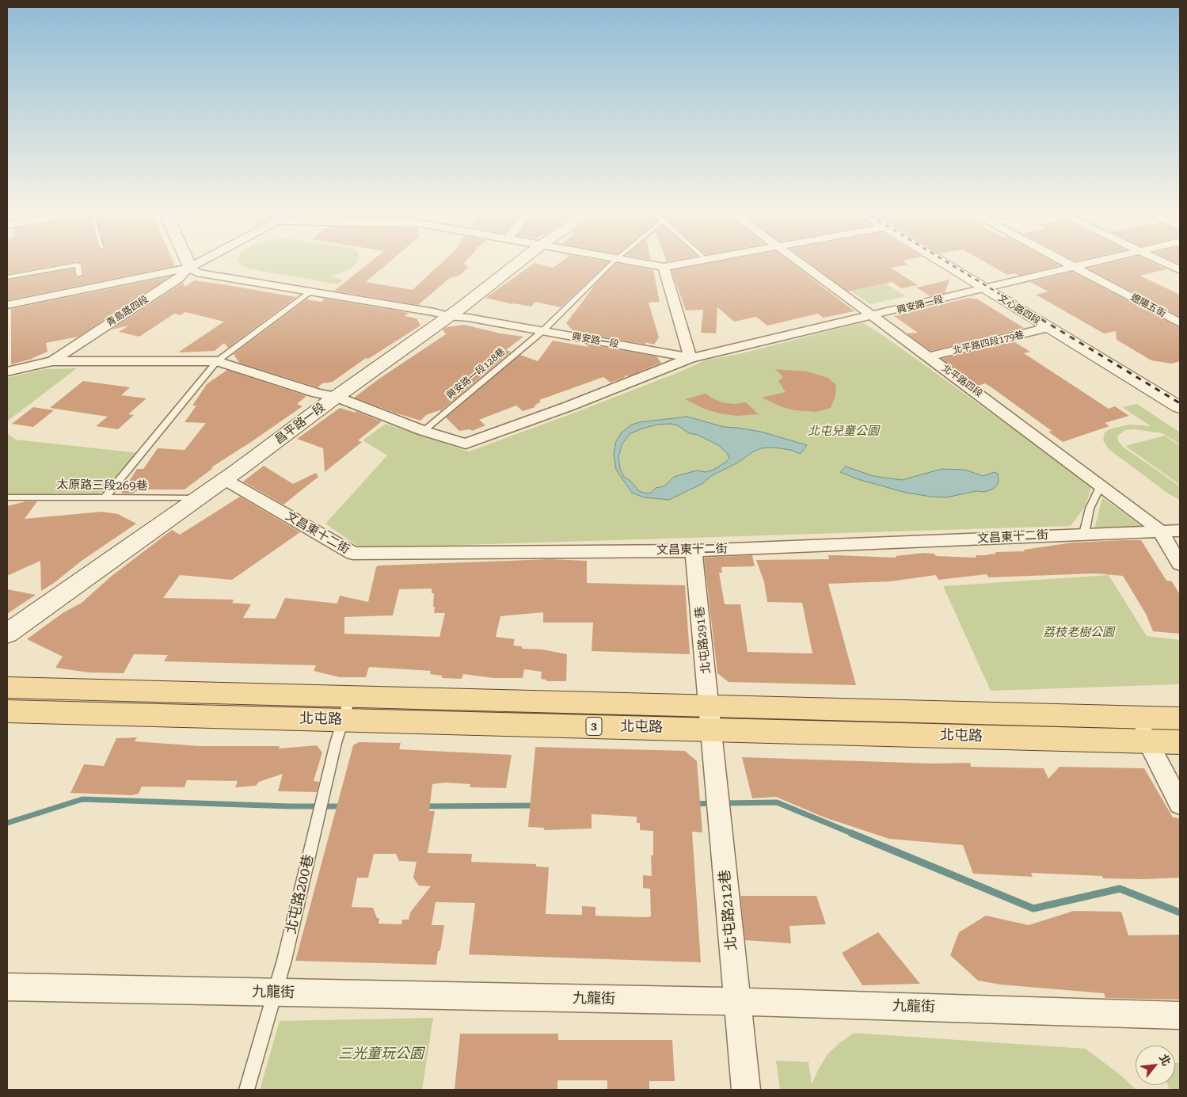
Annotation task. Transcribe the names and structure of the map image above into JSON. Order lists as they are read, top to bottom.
{
  "streets": {
    "main road": ["北屯路", "3"],
    "street": [
      "興安路一段",
      "遼陽五街",
      "文心路四段",
      "青島路四段",
      "北平路四段179巷",
      "北平路四段",
      "昌平路一段",
      "文昌東十二街",
      "北屯路291巷",
      "北屯路212巷",
      "九龍街"
    ],
    "lane": ["興安路一段128巷", "太原路三段269巷", "北屯路200巷"]
  },
  "crossings": [
    ["興安路一段", "遼陽五街"],
    ["興安路一段", "文心路四段"],
    ["興安路一段", "青島路四段"],
    ["興安路一段", "興安路一段128巷"],
    ["興安路一段", "北平路四段"],
    ["興安路一段", "昌平路一段"],
    ["文心路四段", "北平路四段179巷"],
    ["北平路四段179巷", "北平路四段"],
    ["北平路四段", "文昌東十二街"],
    ["昌平路一段", "太原路三段269巷"],
    ["昌平路一段", "文昌東十二街"],
    ["文昌東十二街", "北屯路291巷"],
    ["北屯路291巷", "北屯路"],
    ["北屯路291巷", "北屯路212巷"],
    ["北屯路", "北屯路200巷"],
    ["北屯路", "北屯路212巷"],
    ["北屯路200巷", "九龍街"],
    ["北屯路212巷", "九龍街"]
  ],
  "parks": ["北屯兒童公園", "荔枝老樹公園", "三光童玩公園"],
  "north": "top right"
}
